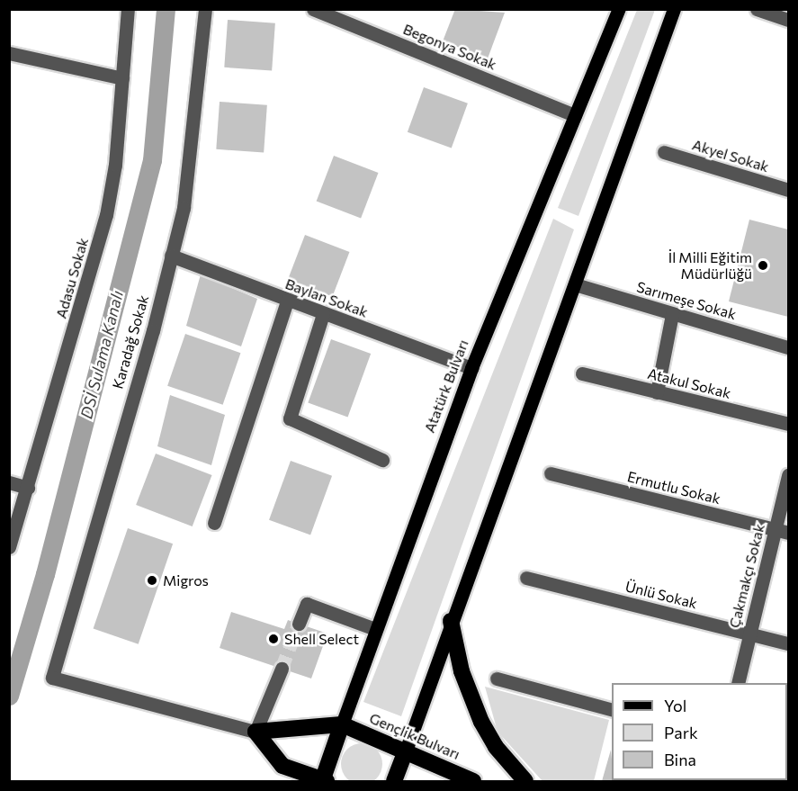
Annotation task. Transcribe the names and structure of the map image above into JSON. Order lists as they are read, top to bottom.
{
  "streets": {
    "highway": ["Atatürk Bulvarı", "Gençlik Bulvarı"],
    "street": [
      "Begonya Sokak",
      "Akyel Sokak",
      "Adasu Sokak",
      "Baylan Sokak",
      "Sarımeşe Sokak",
      "Karadağ Sokak",
      "Atakul Sokak",
      "Ermutlu Sokak",
      "Çakmakçı Sokak",
      "Ünlü Sokak"
    ]
  },
  "crossings": [
    ["Begonya Sokak", "Atatürk Bulvarı"],
    ["Baylan Sokak", "Karadağ Sokak"],
    ["Baylan Sokak", "Atatürk Bulvarı"],
    ["Atatürk Bulvarı", "Gençlik Bulvarı"],
    ["Ermutlu Sokak", "Çakmakçı Sokak"],
    ["Çakmakçı Sokak", "Ünlü Sokak"]
  ],
  "water": ["DSİ Sulama Kanalı"],
  "places": ["İl Milli Eğitim Müdürlüğü", "Migros", "Shell Select"],
  "legend": ["Yol", "Park", "Bina"]
}
